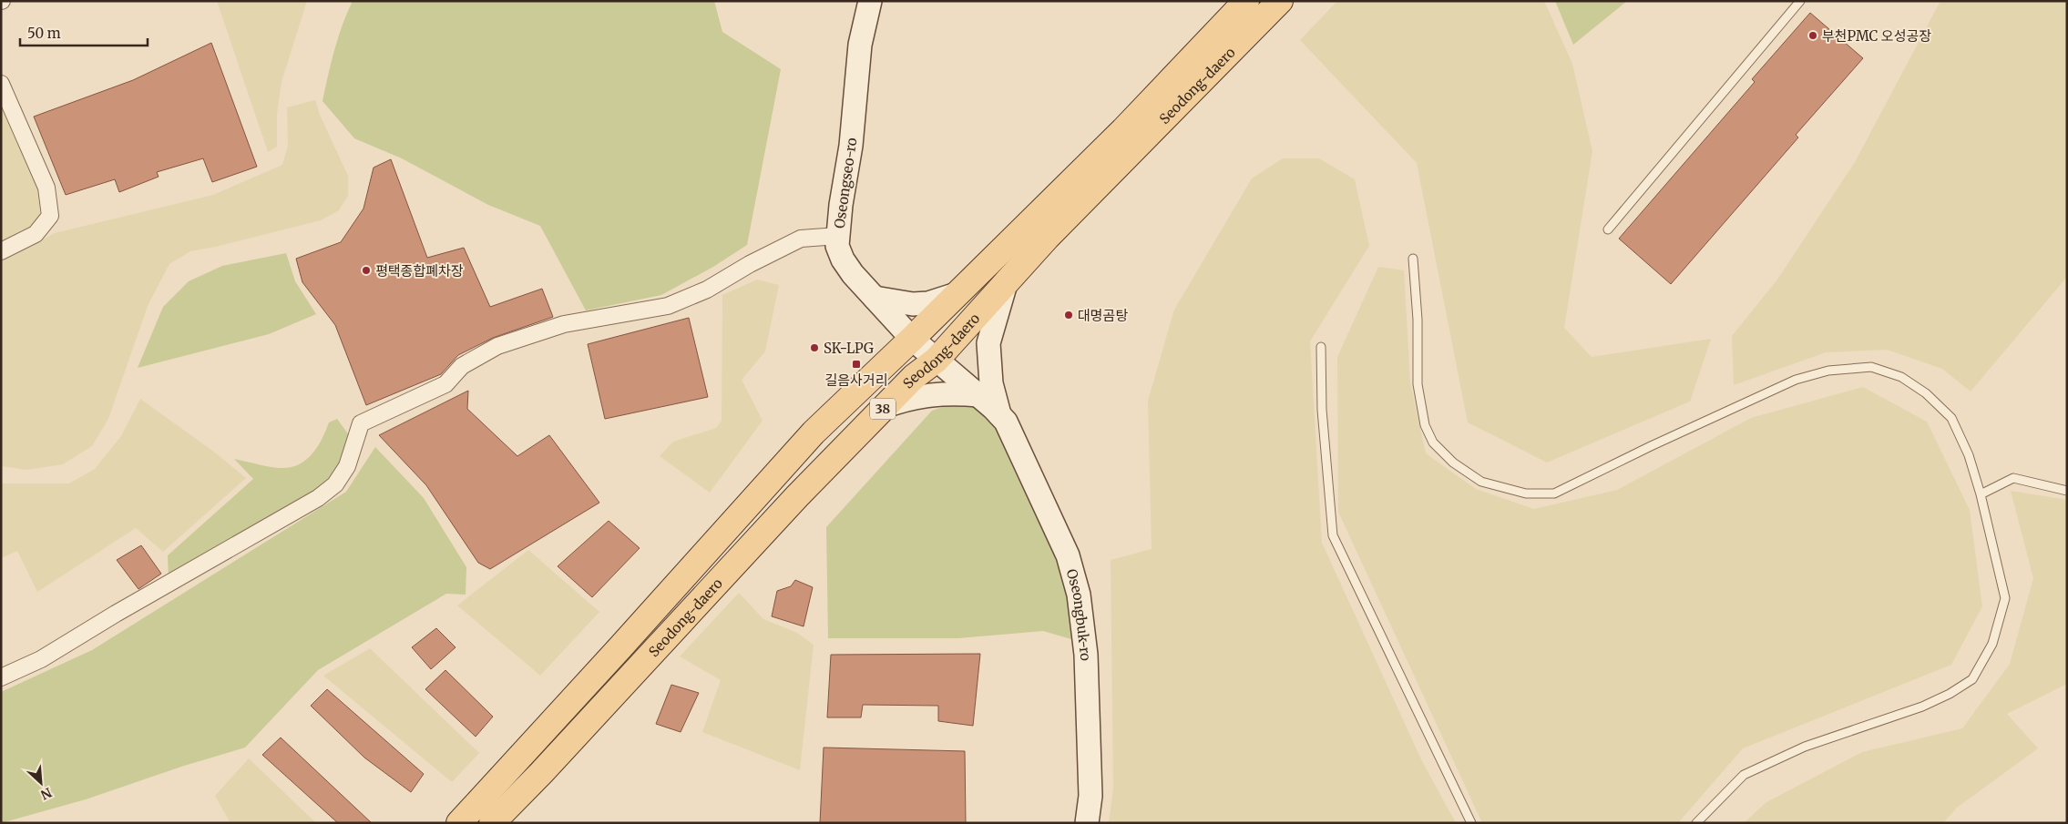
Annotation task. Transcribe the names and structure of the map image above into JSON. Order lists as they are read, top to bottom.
{
  "streets": {
    "main road": ["Seodong-daero", "38"],
    "street": ["Oseongseo-ro", "Oseongbuk-ro"]
  },
  "crossings": [
    ["Seodong-daero", "Oseongseo-ro"],
    ["Oseongseo-ro", "Oseongbuk-ro"]
  ],
  "places": {
    "other": [
      "부천PMC 오성공장",
      "평택종합폐차장",
      "대명곰탕",
      "SK-LPG"
    ],
    "transit": ["길음사거리"]
  },
  "scale_bar": "50 m",
  "north": "bottom right"
}
